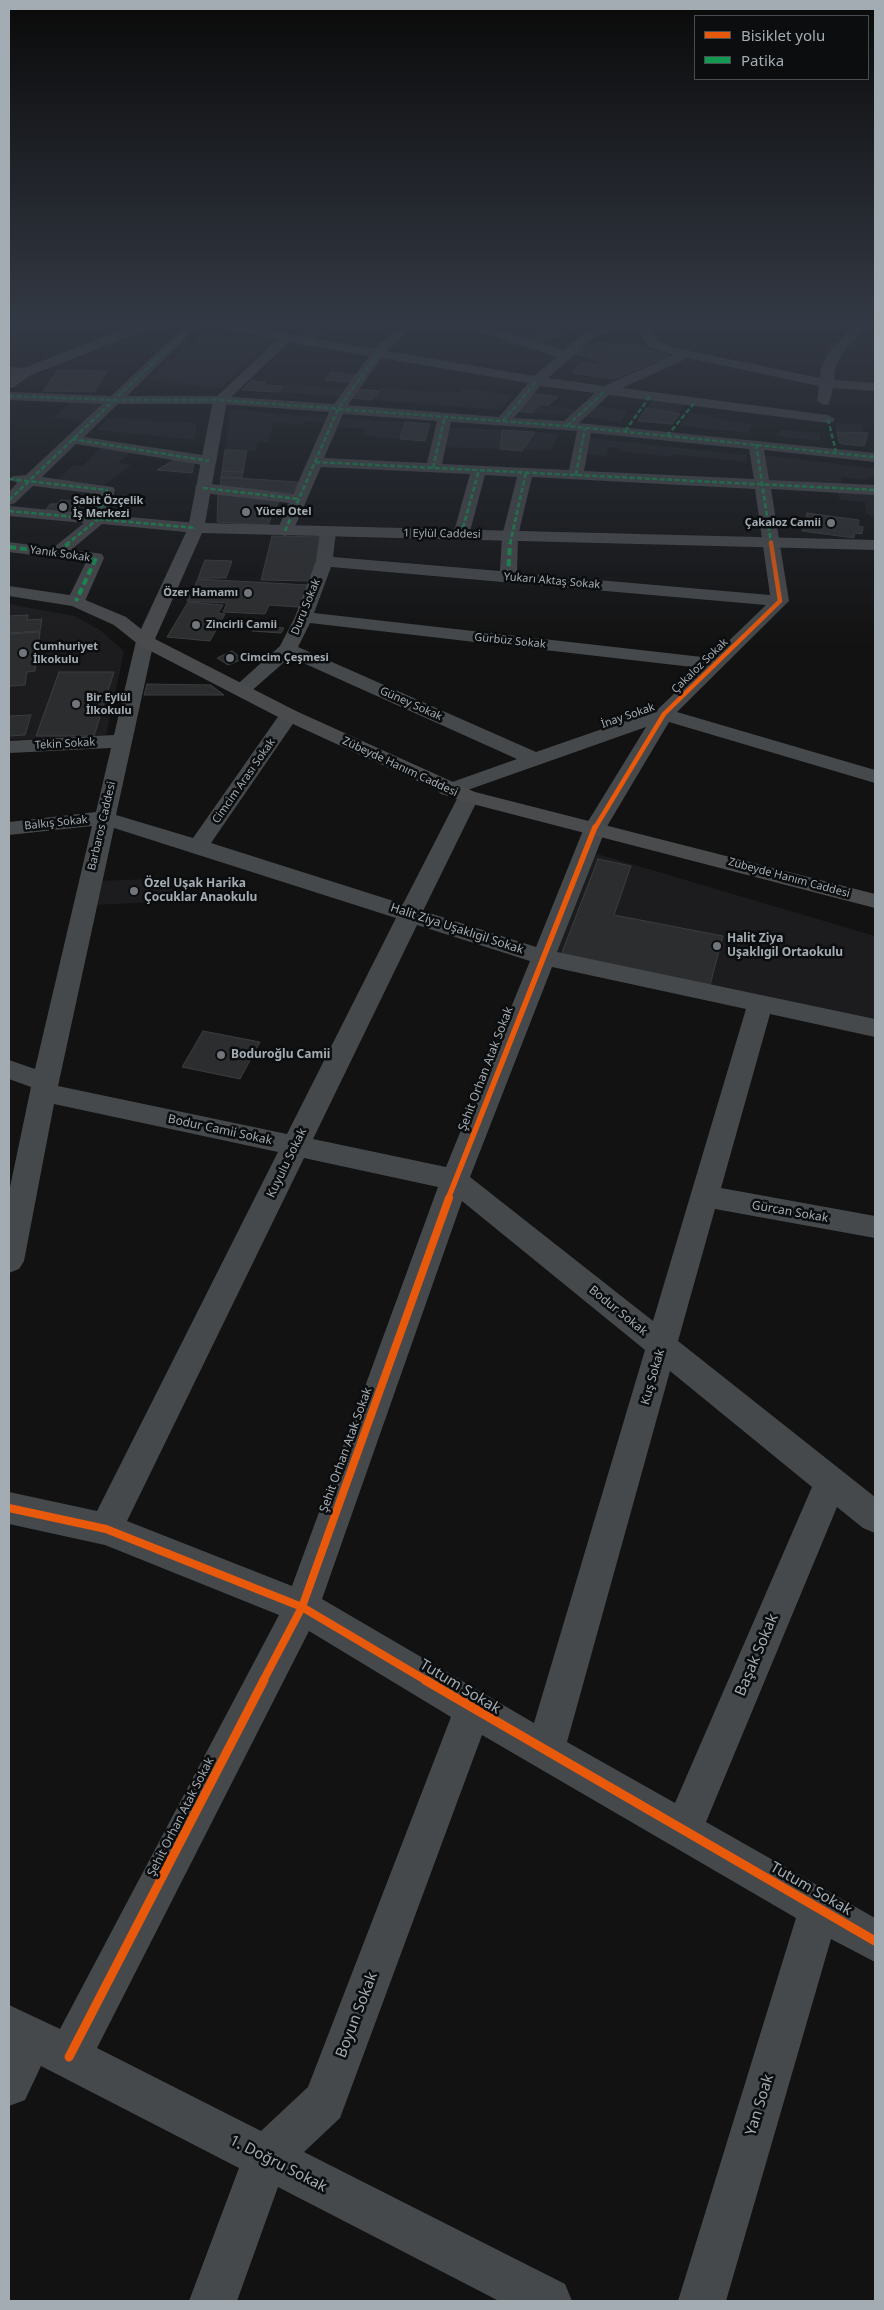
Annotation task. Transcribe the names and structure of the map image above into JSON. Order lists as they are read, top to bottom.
{
  "streets": {
    "main road": ["1 Eylül Caddesi", "Zübeyde Hanım Caddesi", "Barbaros Caddesi"],
    "street": [
      "Yanık Sokak",
      "Yukarı Aktaş Sokak",
      "Duru Sokak",
      "Gürbüz Sokak",
      "Çakaloz Sokak",
      "Güney Sokak",
      "İnay Sokak",
      "Tekin Sokak",
      "Cimcim Arası Sokak",
      "Balkış Sokak",
      "Halit Ziya Uşaklıgil Sokak",
      "Şehit Orhan Atak Sokak",
      "Bodur Camii Sokak",
      "Kuyulu Sokak",
      "Gürcan Sokak",
      "Bodur Sokak",
      "Kuş Sokak",
      "Başak Sokak",
      "Tutum Sokak",
      "Boyun Sokak",
      "Yan Soak",
      "1. Doğru Sokak"
    ]
  },
  "crossings": [
    ["1 Eylül Caddesi", "Duru Sokak"],
    ["1 Eylül Caddesi", "Barbaros Caddesi"],
    ["Yanık Sokak", "Zübeyde Hanım Caddesi"],
    ["Yukarı Aktaş Sokak", "Duru Sokak"],
    ["Yukarı Aktaş Sokak", "Çakaloz Sokak"],
    ["Duru Sokak", "Gürbüz Sokak"],
    ["Duru Sokak", "Güney Sokak"],
    ["Duru Sokak", "Zübeyde Hanım Caddesi"],
    ["Gürbüz Sokak", "Çakaloz Sokak"],
    ["Çakaloz Sokak", "İnay Sokak"],
    ["Çakaloz Sokak", "Zübeyde Hanım Caddesi"],
    ["Çakaloz Sokak", "Şehit Orhan Atak Sokak"],
    ["Güney Sokak", "İnay Sokak"],
    ["İnay Sokak", "Zübeyde Hanım Caddesi"],
    ["İnay Sokak", "Kuyulu Sokak"],
    ["Tekin Sokak", "Barbaros Caddesi"],
    ["Zübeyde Hanım Caddesi", "Cimcim Arası Sokak"],
    ["Zübeyde Hanım Caddesi", "Barbaros Caddesi"],
    ["Zübeyde Hanım Caddesi", "Şehit Orhan Atak Sokak"],
    ["Zübeyde Hanım Caddesi", "Kuyulu Sokak"],
    ["Cimcim Arası Sokak", "Halit Ziya Uşaklıgil Sokak"],
    ["Balkış Sokak", "Barbaros Caddesi"],
    ["Balkış Sokak", "Halit Ziya Uşaklıgil Sokak"],
    ["Barbaros Caddesi", "Halit Ziya Uşaklıgil Sokak"],
    ["Barbaros Caddesi", "Bodur Camii Sokak"],
    ["Halit Ziya Uşaklıgil Sokak", "Şehit Orhan Atak Sokak"],
    ["Halit Ziya Uşaklıgil Sokak", "Kuyulu Sokak"],
    ["Halit Ziya Uşaklıgil Sokak", "Kuş Sokak"],
    ["Şehit Orhan Atak Sokak", "Bodur Camii Sokak"],
    ["Şehit Orhan Atak Sokak", "Bodur Sokak"],
    ["Şehit Orhan Atak Sokak", "Tutum Sokak"],
    ["Şehit Orhan Atak Sokak", "1. Doğru Sokak"],
    ["Bodur Camii Sokak", "Kuyulu Sokak"],
    ["Bodur Camii Sokak", "Bodur Sokak"],
    ["Kuyulu Sokak", "Tutum Sokak"],
    ["Gürcan Sokak", "Kuş Sokak"],
    ["Bodur Sokak", "Kuş Sokak"],
    ["Bodur Sokak", "Başak Sokak"],
    ["Kuş Sokak", "Tutum Sokak"],
    ["Başak Sokak", "Tutum Sokak"],
    ["Tutum Sokak", "Boyun Sokak"],
    ["Tutum Sokak", "Yan Soak"],
    ["Boyun Sokak", "1. Doğru Sokak"]
  ],
  "places": [
    "Sabit Özçelik İş Merkezi",
    "Yücel Otel",
    "Çakaloz Camii",
    "Özer Hamamı",
    "Zincirli Camii",
    "Cumhuriyet İlkokulu",
    "Cimcim Çeşmesi",
    "Bir Eylül İlkokulu",
    "Özel Uşak Harika Çocuklar Anaokulu",
    "Halit Ziya Uşaklıgil Ortaokulu",
    "Boduroğlu Camii"
  ],
  "legend": ["Bisiklet yolu", "Patika"]
}
